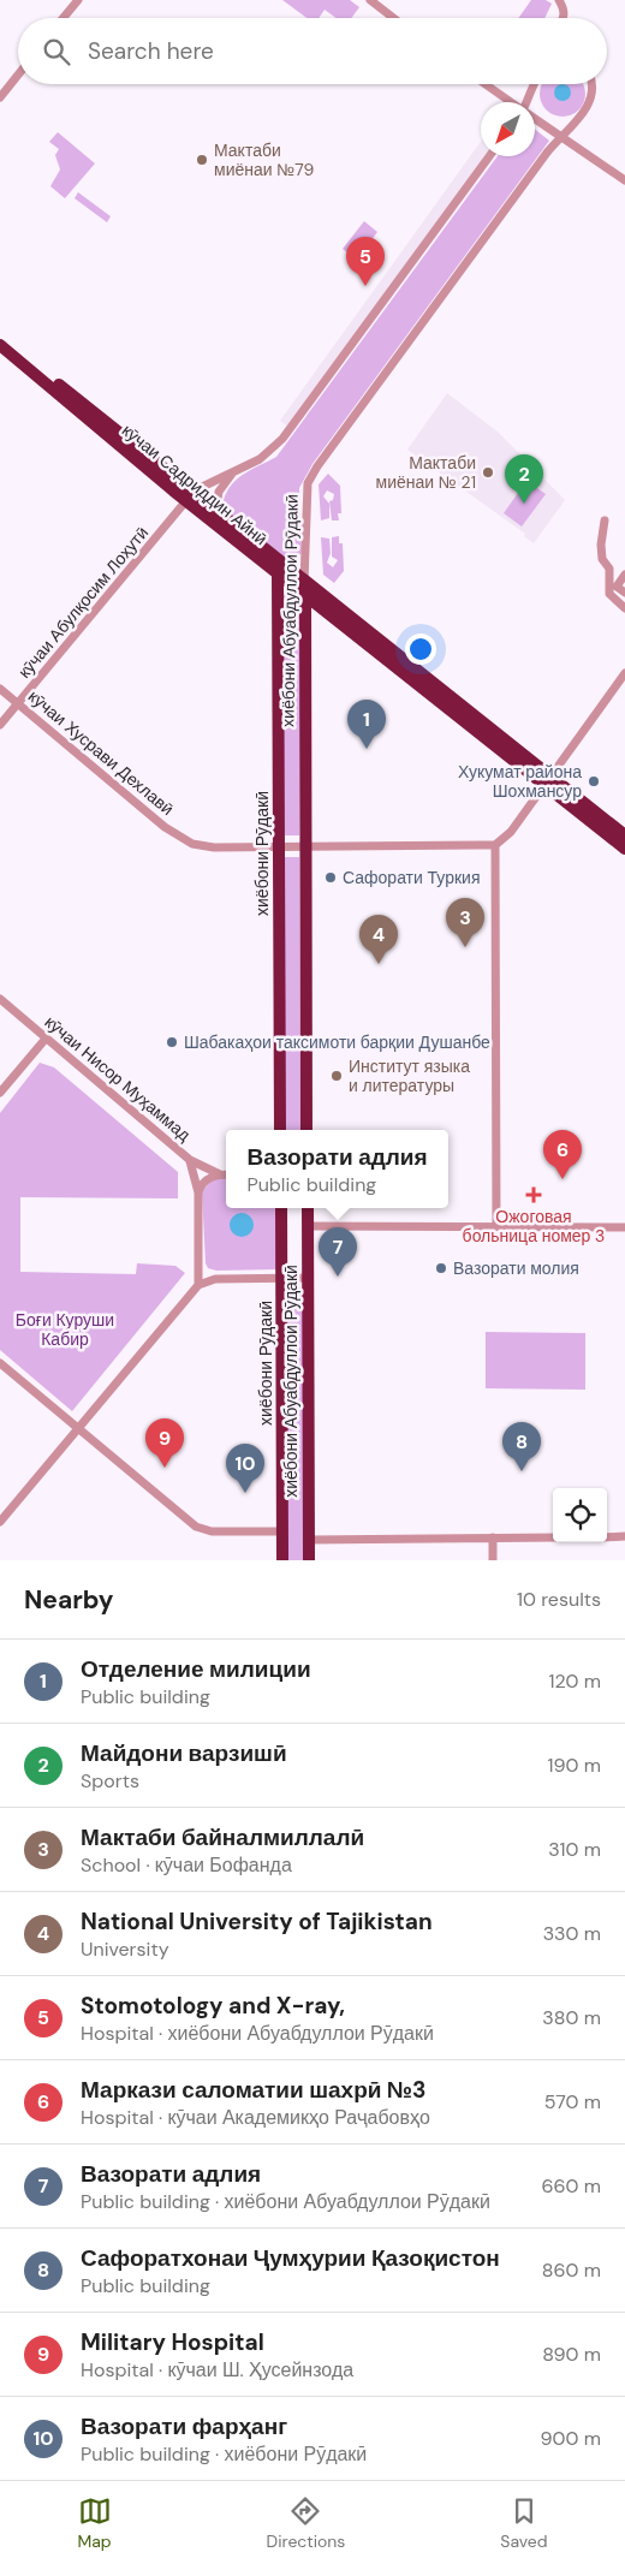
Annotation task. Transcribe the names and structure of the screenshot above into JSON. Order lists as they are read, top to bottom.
{
  "streets": {
    "highway": ["кӯчаи Садриддин Айнӣ", "хиёбони Абуабдуллои Рӯдакӣ", "хиёбони Рӯдакӣ"],
    "street": ["кӯчаи Абулқосим Лоҳутӣ", "кӯчаи Хусрави Дехлавӣ", "кӯчаи Нисор Муҳаммад"]
  },
  "crossings": [
    ["кӯчаи Садриддин Айнӣ", "кӯчаи Абулқосим Лоҳутӣ"],
    ["кӯчаи Садриддин Айнӣ", "хиёбони Абуабдуллои Рӯдакӣ"],
    ["кӯчаи Садриддин Айнӣ", "хиёбони Рӯдакӣ"],
    ["кӯчаи Абулқосим Лоҳутӣ", "кӯчаи Хусрави Дехлавӣ"],
    ["кӯчаи Хусрави Дехлавӣ", "хиёбони Рӯдакӣ"]
  ],
  "parks": ["Боғи Куруши Кабир"],
  "places": {
    "other": [
      "Мактаби миёнаи №79",
      "Мактаби миёнаи № 21",
      "Хукумат района Шохмансур",
      "Сафорати Туркия",
      "Шабакаҳои таксимоти барқии Душанбе",
      "Институт языка и литературы",
      "Вазорати молия"
    ],
    "health": ["Ожоговая больница номер 3"]
  },
  "north": "bottom left",
  "page": {
    "search": "Search here",
    "pins": [
      "5",
      "2",
      "1",
      "3",
      "4",
      "6",
      "7",
      "9",
      "8",
      "10"
    ],
    "popup": ["Вазорати адлия", "Public building"],
    "heading": ["Nearby", "10 results"],
    "list": [
      {
        "mark": "1",
        "name": "Отделение милиции",
        "note": "Public building",
        "value": "120 m"
      },
      {
        "mark": "2",
        "name": "Майдони варзишӣ",
        "note": "Sports",
        "value": "190 m"
      },
      {
        "mark": "3",
        "name": "Мактаби байналмиллалӣ",
        "note": "School · кӯчаи Бофанда",
        "value": "310 m"
      },
      {
        "mark": "4",
        "name": "National University of Tajikistan",
        "note": "University",
        "value": "330 m"
      },
      {
        "mark": "5",
        "name": "Stomotology and X-ray,",
        "note": "Hospital · хиёбони Абуабдуллои Рӯдакӣ",
        "value": "380 m"
      },
      {
        "mark": "6",
        "name": "Маркази саломатии шахрӣ №3",
        "note": "Hospital · кӯчаи Академикҳо Раҷабовҳо",
        "value": "570 m"
      },
      {
        "mark": "7",
        "name": "Вазорати адлия",
        "note": "Public building · хиёбони Абуабдуллои Рӯдакӣ",
        "value": "660 m"
      },
      {
        "mark": "8",
        "name": "Сафоратхонаи Ҷумҳурии Қазоқистон",
        "note": "Public building",
        "value": "860 m"
      },
      {
        "mark": "9",
        "name": "Military Hospital",
        "note": "Hospital · кӯчаи Ш. Ҳусейнзода",
        "value": "890 m"
      },
      {
        "mark": "10",
        "name": "Вазорати фарҳанг",
        "note": "Public building · хиёбони Рӯдакӣ",
        "value": "900 m"
      }
    ],
    "nav": ["Map", "Directions", "Saved"]
  }
}
